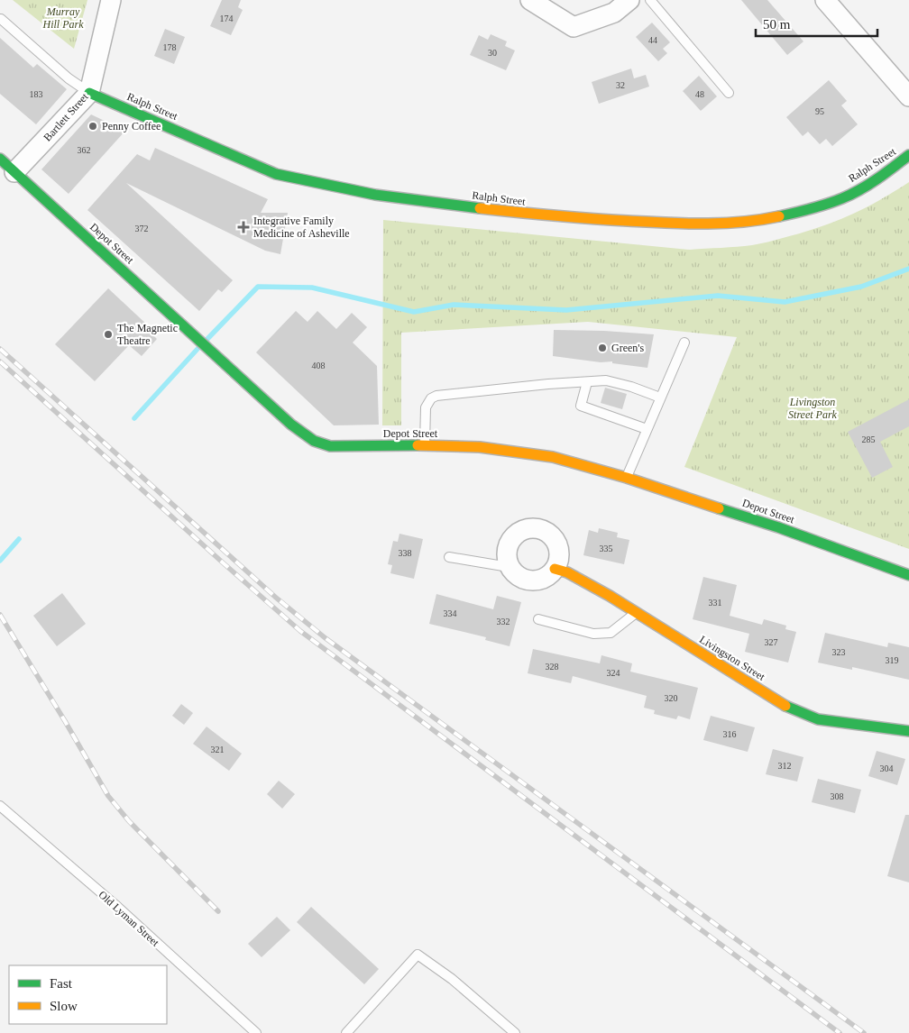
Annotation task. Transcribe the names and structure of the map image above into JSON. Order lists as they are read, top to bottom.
{
  "streets": {
    "street": [
      "Ralph Street",
      "Bartlett Street",
      "Depot Street",
      "Livingston Street"
    ],
    "lane": ["Old Lyman Street"]
  },
  "crossings": [
    ["Ralph Street", "Bartlett Street"],
    ["Bartlett Street", "Depot Street"]
  ],
  "parks": ["Murray Hill Park", "Livingston Street Park"],
  "places": {
    "other": ["Penny Coffee", "The Magnetic Theatre", "Green's"],
    "health": ["Integrative Family Medicine of Asheville"]
  },
  "house_numbers": [
    "174",
    "44",
    "178",
    "30",
    "32",
    "183",
    "48",
    "95",
    "362",
    "372",
    "408",
    "285",
    "335",
    "338",
    "331",
    "334",
    "332",
    "327",
    "323",
    "319",
    "328",
    "324",
    "320",
    "316",
    "321",
    "312",
    "304",
    "308"
  ],
  "legend": ["Fast", "Slow"],
  "scale_bar": "50 m"
}
